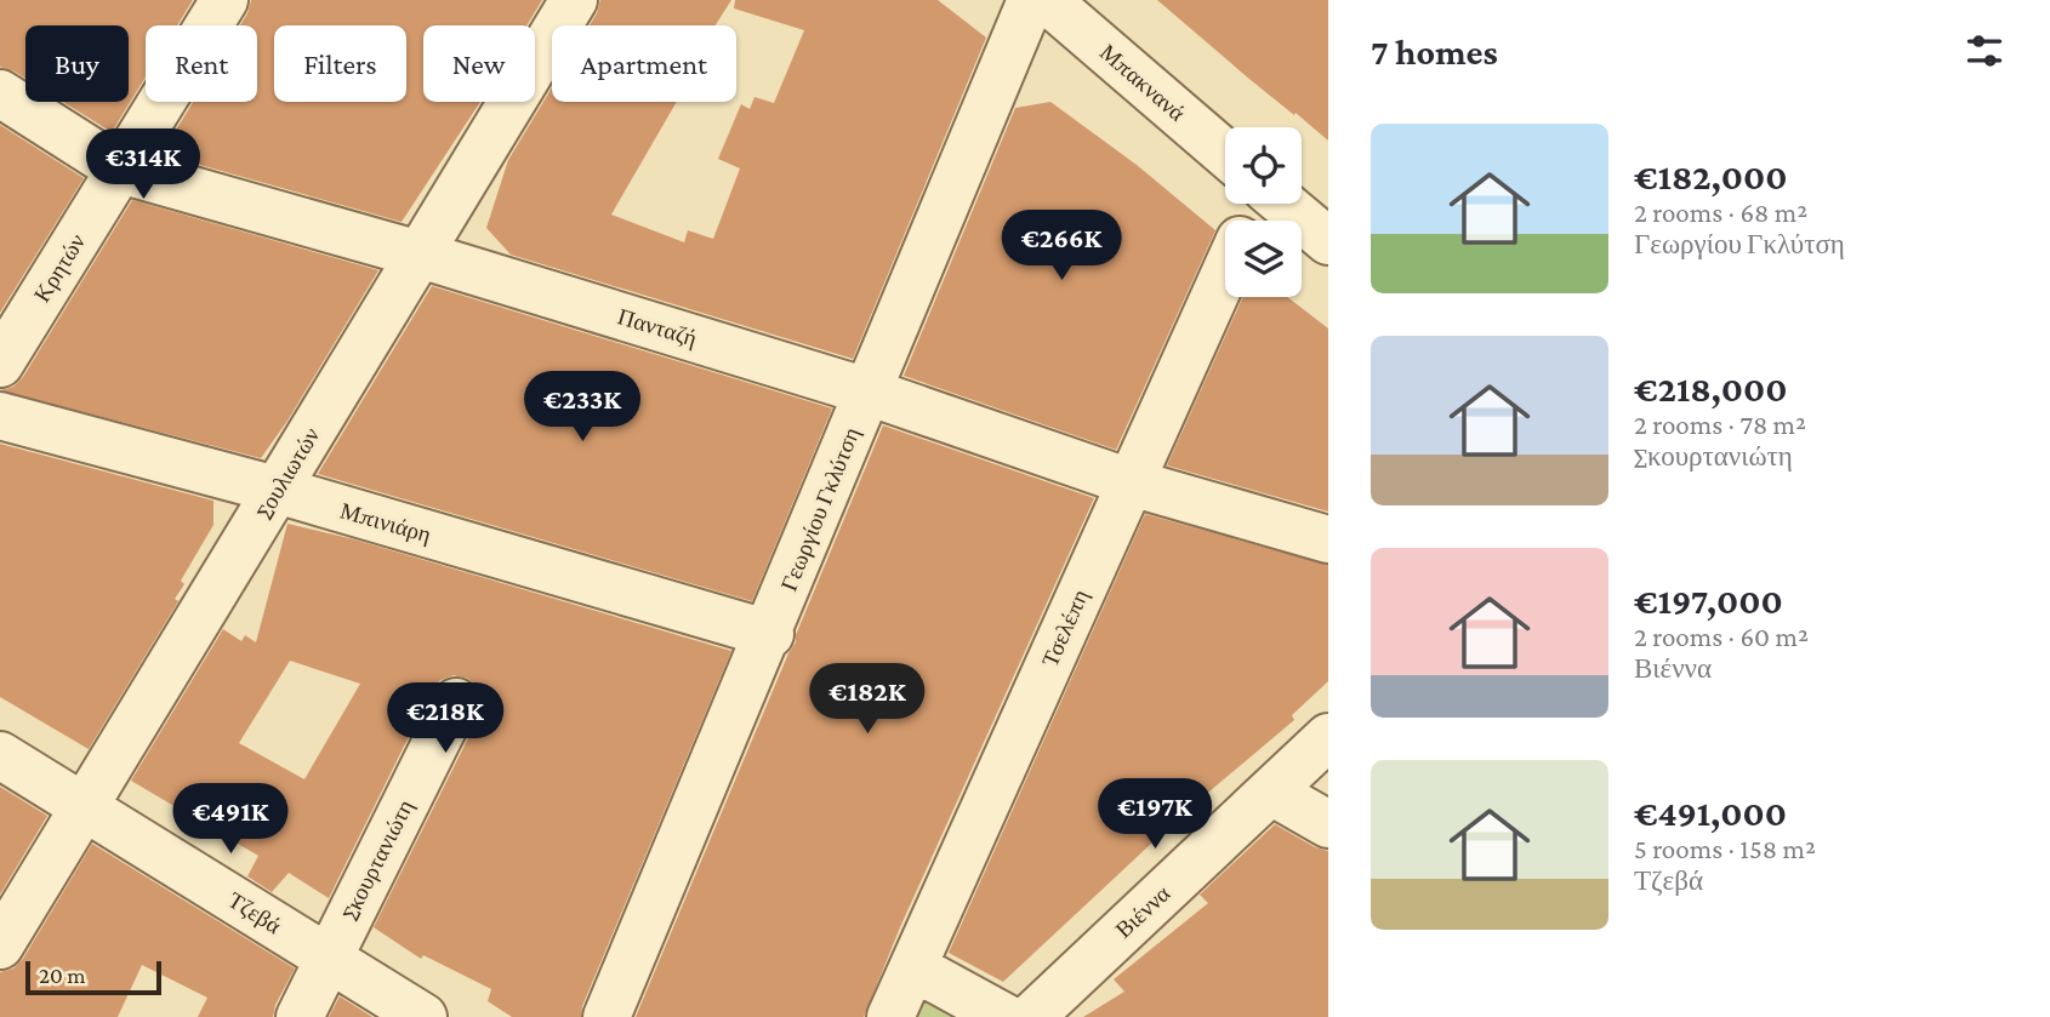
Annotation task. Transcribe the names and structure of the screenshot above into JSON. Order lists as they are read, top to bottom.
{
  "streets": {
    "street": [
      "Μπακνανά",
      "Κρητών",
      "Πανταζή",
      "Σουλιωτών",
      "Γεωργίου Γκλύτση",
      "Μπινιάρη",
      "Τσελέπη",
      "Σκουρτανιώτη",
      "Βιέννα",
      "Τζεβά"
    ]
  },
  "crossings": [
    ["Κρητών", "Πανταζή"],
    ["Πανταζή", "Σουλιωτών"],
    ["Πανταζή", "Γεωργίου Γκλύτση"],
    ["Πανταζή", "Τσελέπη"],
    ["Σουλιωτών", "Μπινιάρη"],
    ["Σουλιωτών", "Τζεβά"],
    ["Γεωργίου Γκλύτση", "Μπινιάρη"],
    ["Σκουρτανιώτη", "Τζεβά"]
  ],
  "scale_bar": "20 m",
  "page": {
    "heading": "7 homes",
    "chip": [
      "Buy",
      "Rent",
      "Filters",
      "New",
      "Apartment"
    ],
    "list": [
      {
        "name": "€182,000",
        "note": "2 rooms · 68 m² · Γεωργίου Γκλύτση"
      },
      {
        "name": "€218,000",
        "note": "2 rooms · 78 m² · Σκουρτανιώτη"
      },
      {
        "name": "€197,000",
        "note": "2 rooms · 60 m² · Βιέννα"
      },
      {
        "name": "€491,000",
        "note": "5 rooms · 158 m² · Τζεβά"
      }
    ],
    "price": [
      "€314K",
      "€266K",
      "€233K",
      "€182K",
      "€218K",
      "€197K",
      "€491K"
    ],
    "scale": "20 m"
  }
}
